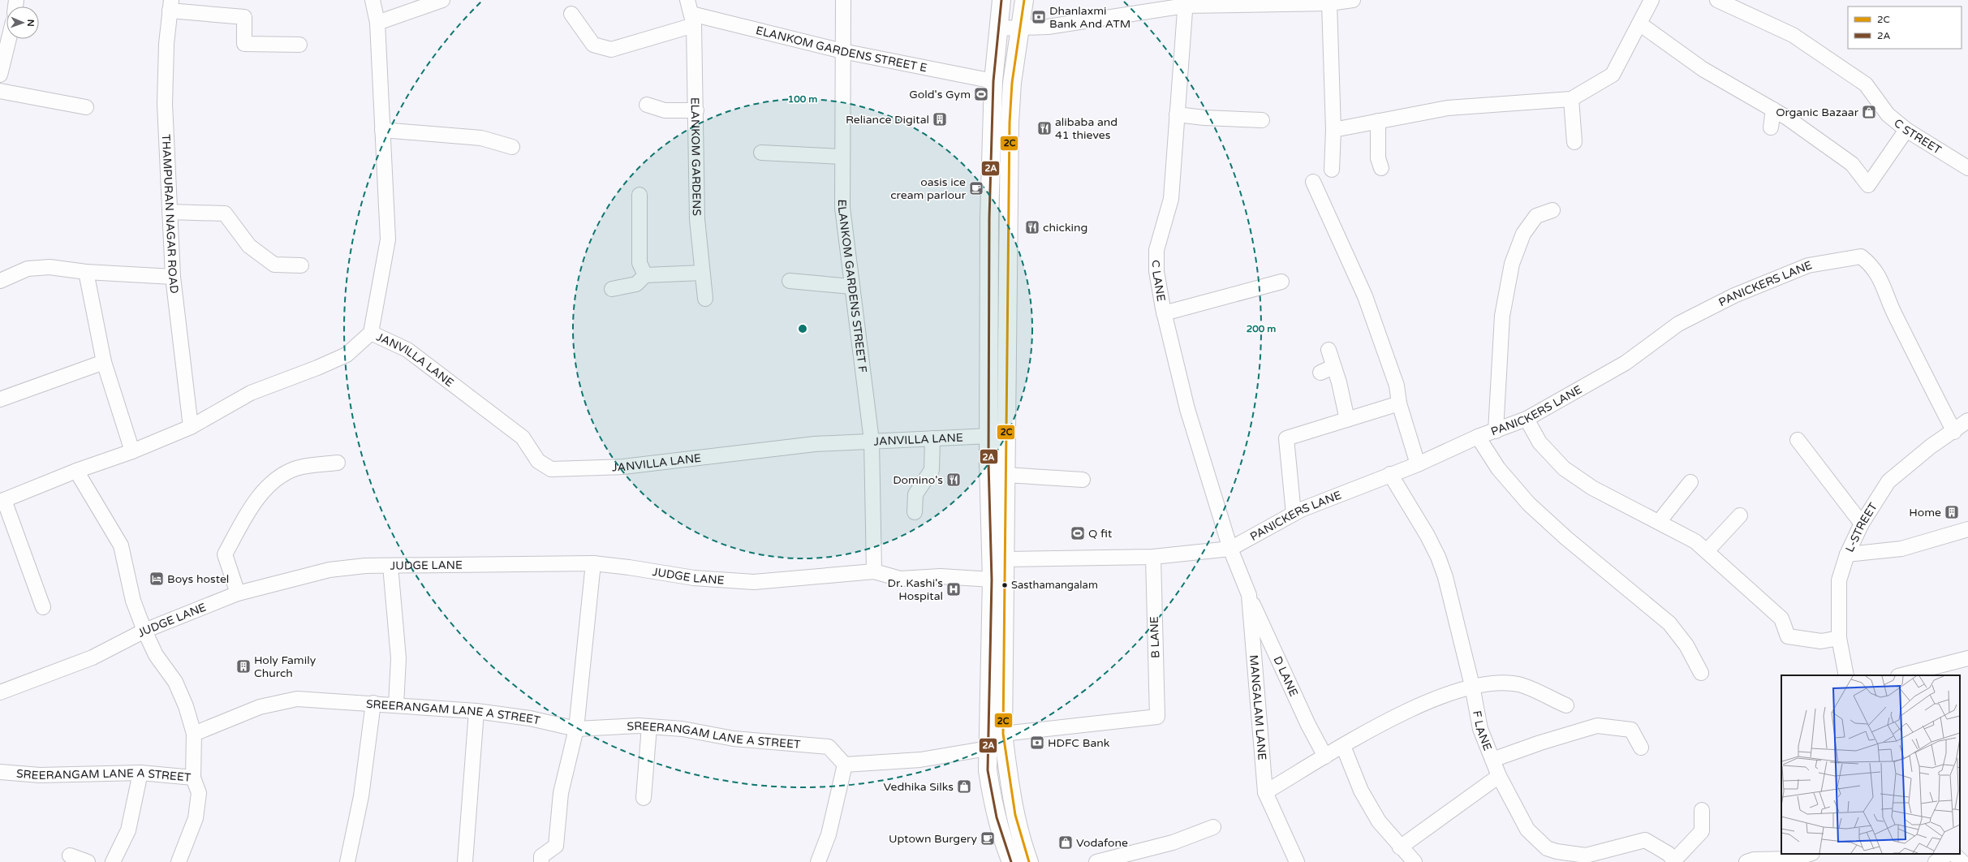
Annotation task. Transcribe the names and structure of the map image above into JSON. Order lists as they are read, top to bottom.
{
  "streets": {
    "street": [
      "ELANKOM GARDENS STREET E",
      "C STREET",
      "ELANKOM GARDENS",
      "THAMPURAN NAGAR ROAD",
      "C LANE",
      "PANICKERS LANE",
      "ELANKOM GARDENS STREET F",
      "JANVILLA LANE",
      "L-STREET",
      "JUDGE LANE",
      "B LANE",
      "D LANE",
      "MANGALAM LANE",
      "SREERANGAM LANE A STREET",
      "F LANE"
    ]
  },
  "crossings": [
    ["ELANKOM GARDENS STREET E", "ELANKOM GARDENS"],
    ["ELANKOM GARDENS STREET E", "ELANKOM GARDENS STREET F"],
    ["C LANE", "PANICKERS LANE"],
    ["C LANE", "MANGALAM LANE"],
    ["PANICKERS LANE", "L-STREET"],
    ["PANICKERS LANE", "B LANE"],
    ["PANICKERS LANE", "MANGALAM LANE"],
    ["PANICKERS LANE", "F LANE"],
    ["ELANKOM GARDENS STREET F", "JANVILLA LANE"],
    ["ELANKOM GARDENS STREET F", "JUDGE LANE"],
    ["D LANE", "MANGALAM LANE"]
  ],
  "places": {
    "bank": ["Dhanlaxmi Bank And ATM", "HDFC Bank"],
    "sports": ["Gold's Gym", "Q fit"],
    "shop": ["Organic Bazaar", "Vedhika Silks", "Vodafone"],
    "building": ["Reliance Digital", "Home", "Holy Family Church"],
    "restaurant": ["alibaba and 41 thieves", "chicking", "Domino's"],
    "cafe": ["oasis ice cream parlour", "Uptown Burgery"],
    "hotel": ["Boys hostel"],
    "other": ["Sasthamangalam"],
    "hospital": ["Dr. Kashi's Hospital"]
  },
  "lines": ["transit line 2C", "transit line 2A"],
  "legend": ["2C", "2A"],
  "north": "right",
  "rings": ["100 m", "200 m"]
}
